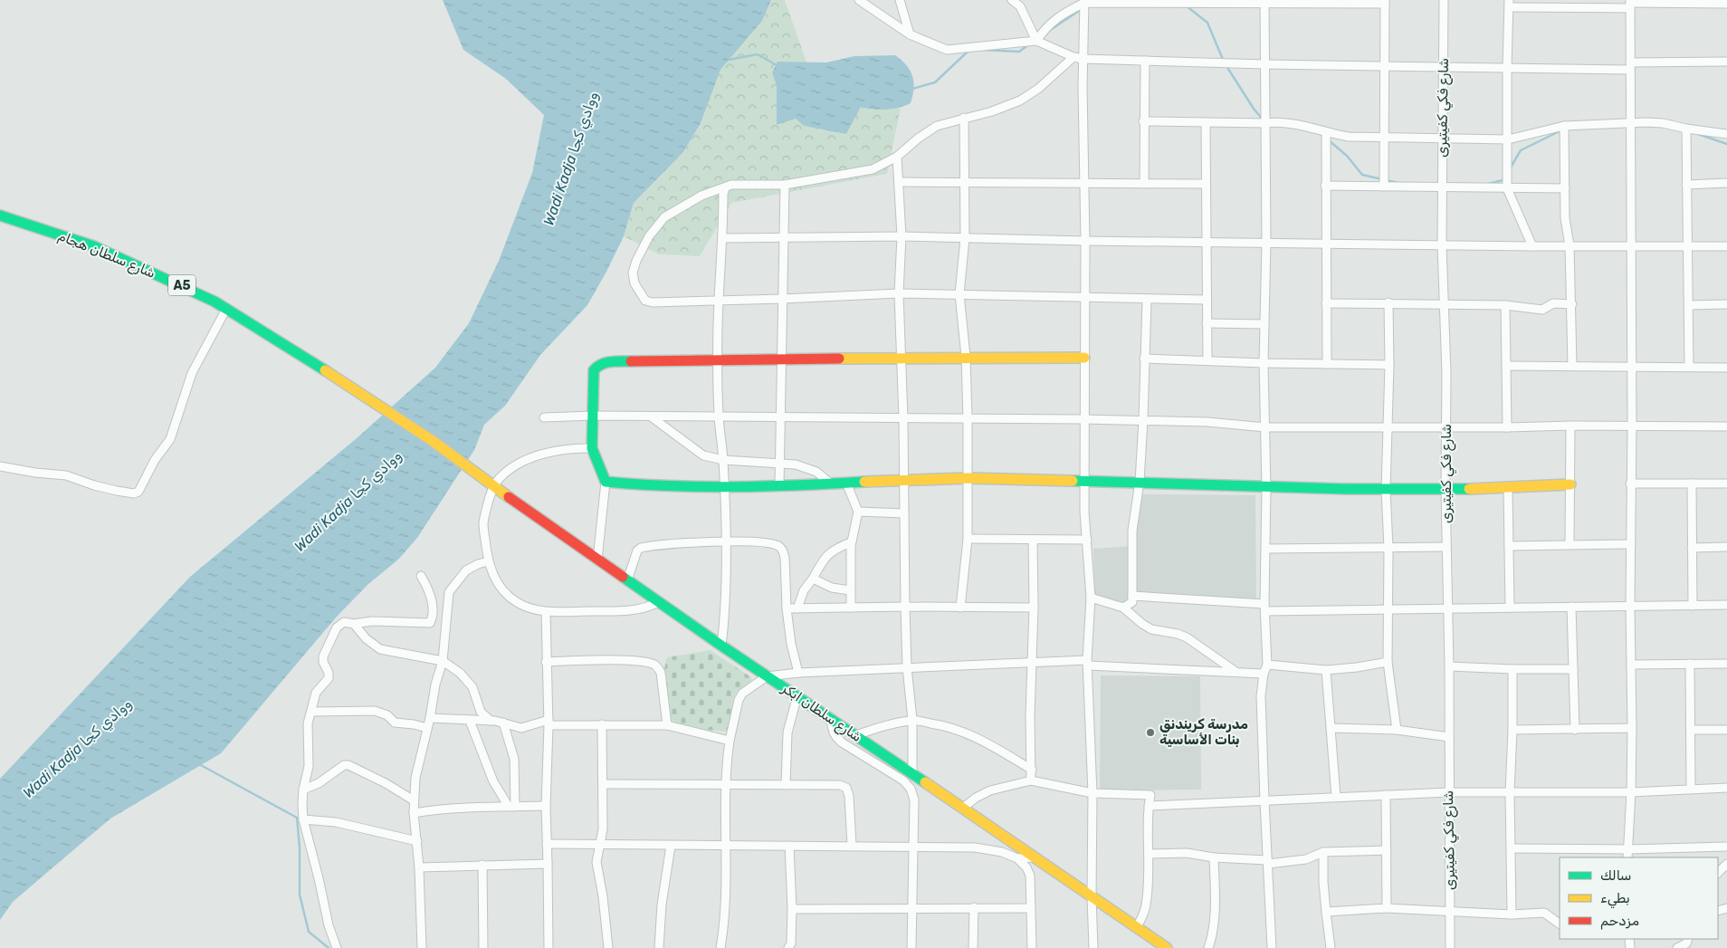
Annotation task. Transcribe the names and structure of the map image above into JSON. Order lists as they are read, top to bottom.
{
  "streets": {
    "main road": ["شارع سلطان هجام", "A5", "شارع سلطان ابكر"],
    "street": ["شارع فكي كفيتيرى"]
  },
  "crossings": [
    ["شارع سلطان هجام", "شارع سلطان ابكر"]
  ],
  "water": ["Wadi Kadja ووادي كجا"],
  "places": ["مدرسة كريندنق بنات الأساسية"],
  "legend": ["سالك", "بطيء", "مزدحم"]
}
